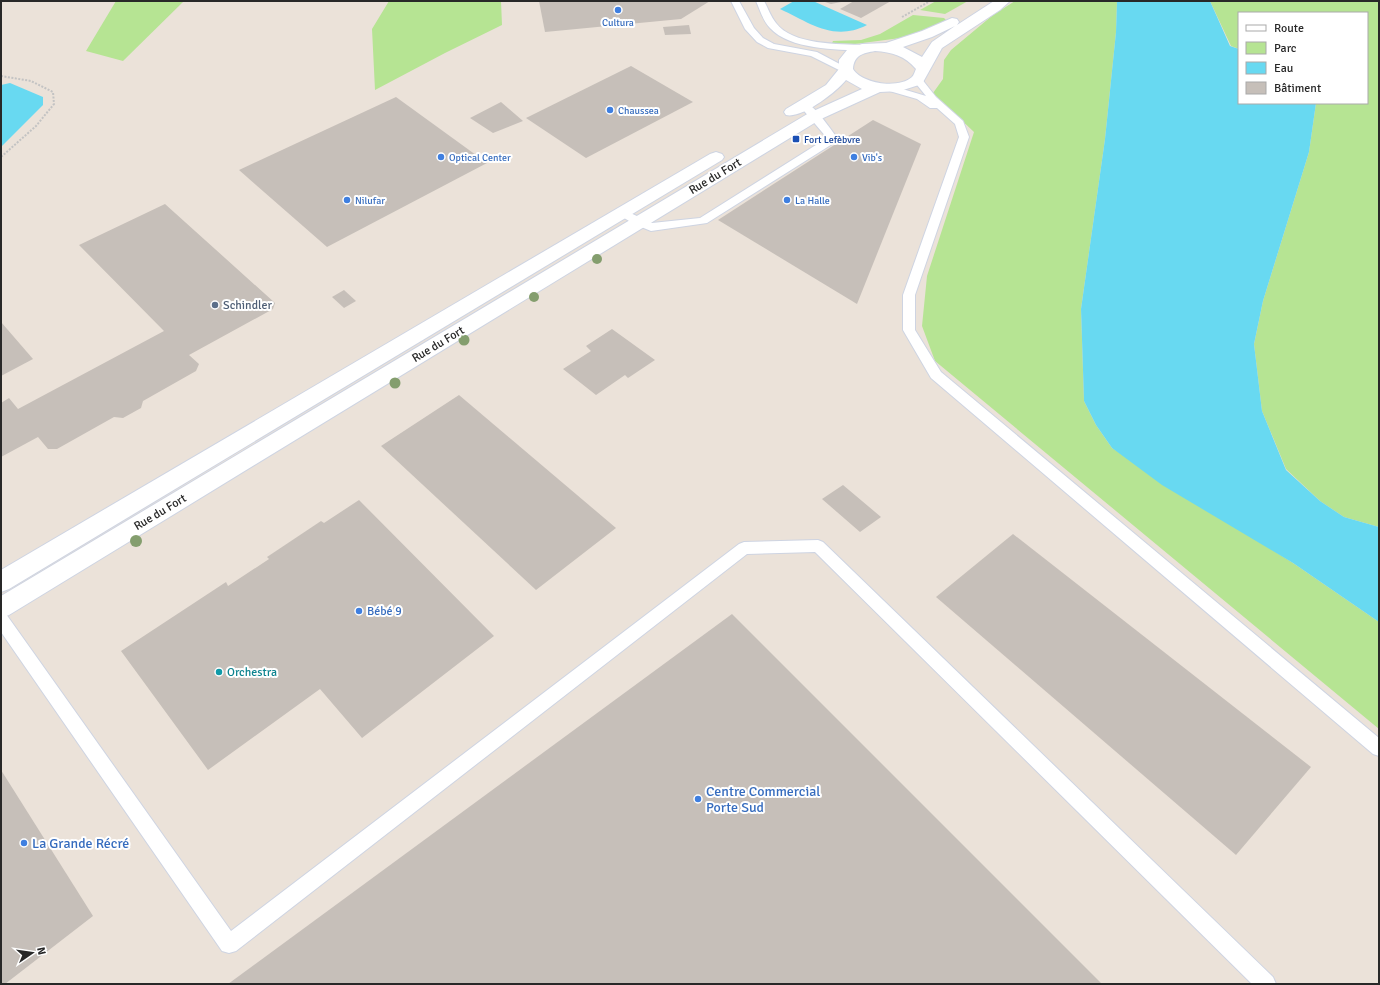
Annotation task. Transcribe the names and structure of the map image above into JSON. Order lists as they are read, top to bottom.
{
  "streets": {
    "main road": ["Rue du Fort"]
  },
  "places": {
    "other": [
      "Cultura",
      "Chaussea",
      "Optical Center",
      "Vib's",
      "Nilufar",
      "La Halle",
      "Schindler",
      "Bébé 9",
      "Orchestra",
      "Centre Commercial Porte Sud",
      "La Grande Récré"
    ],
    "transit": ["Fort Lefèbvre"]
  },
  "legend": [
    "Route",
    "Parc",
    "Eau",
    "Bâtiment"
  ],
  "north": "right"
}
